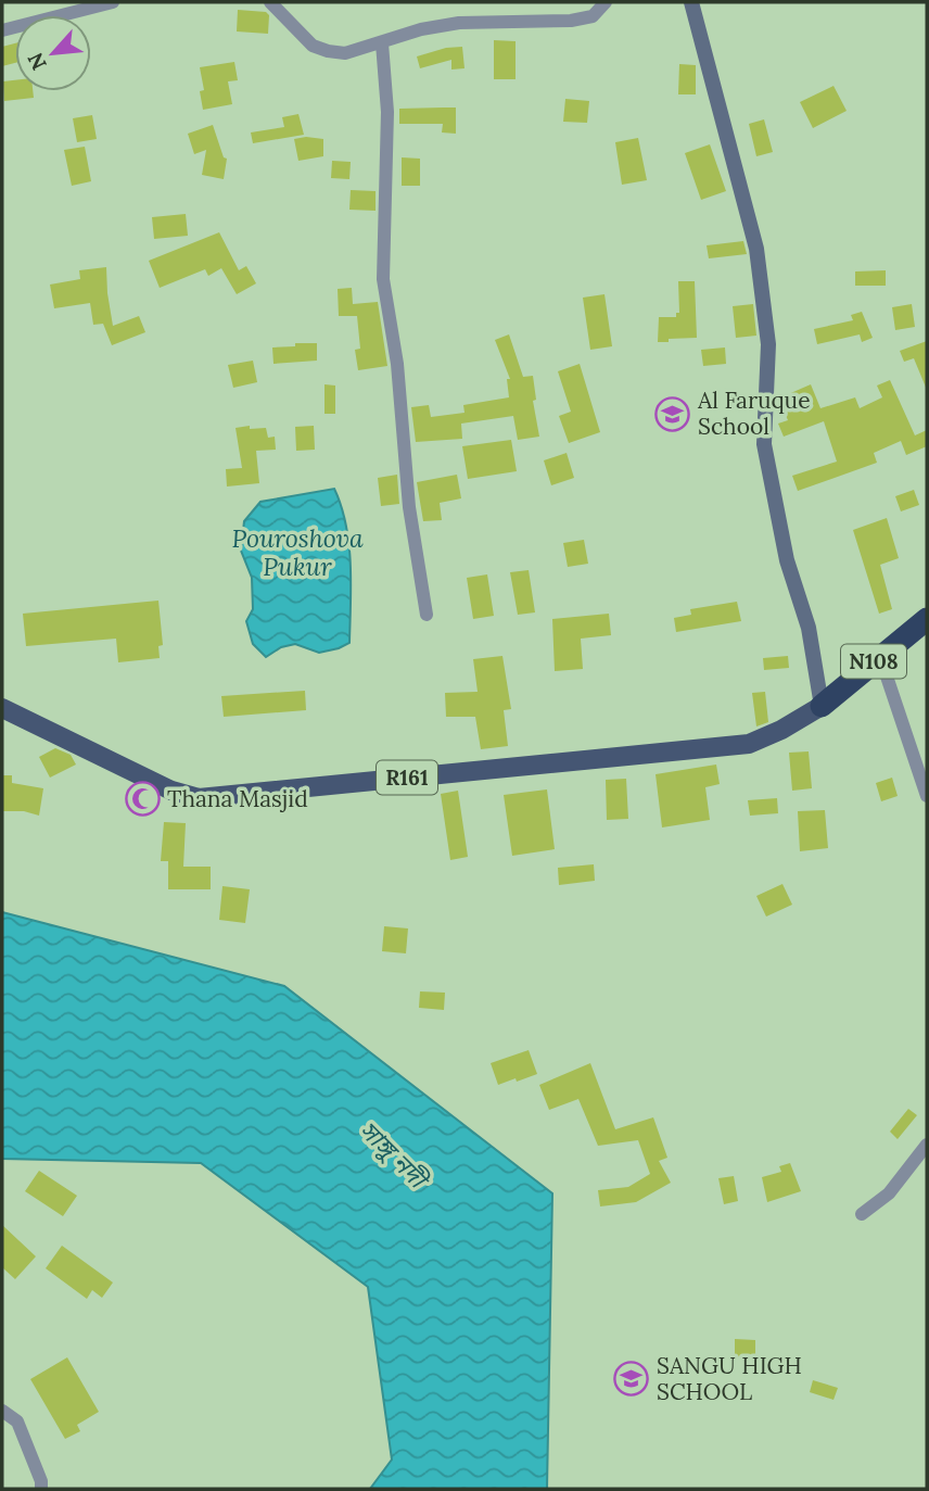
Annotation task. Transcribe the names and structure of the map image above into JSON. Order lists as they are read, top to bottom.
{
  "streets": {
    "highway": ["N108"],
    "main road": ["R161"]
  },
  "crossings": [
    ["N108", "R161"]
  ],
  "water": ["Pouroshova Pukur", "সাঙ্গু নদী"],
  "places": {
    "school or university": ["Al Faruque School", "SANGU HIGH SCHOOL"],
    "mosque": ["Thana Masjid"]
  },
  "north": "bottom left"
}
